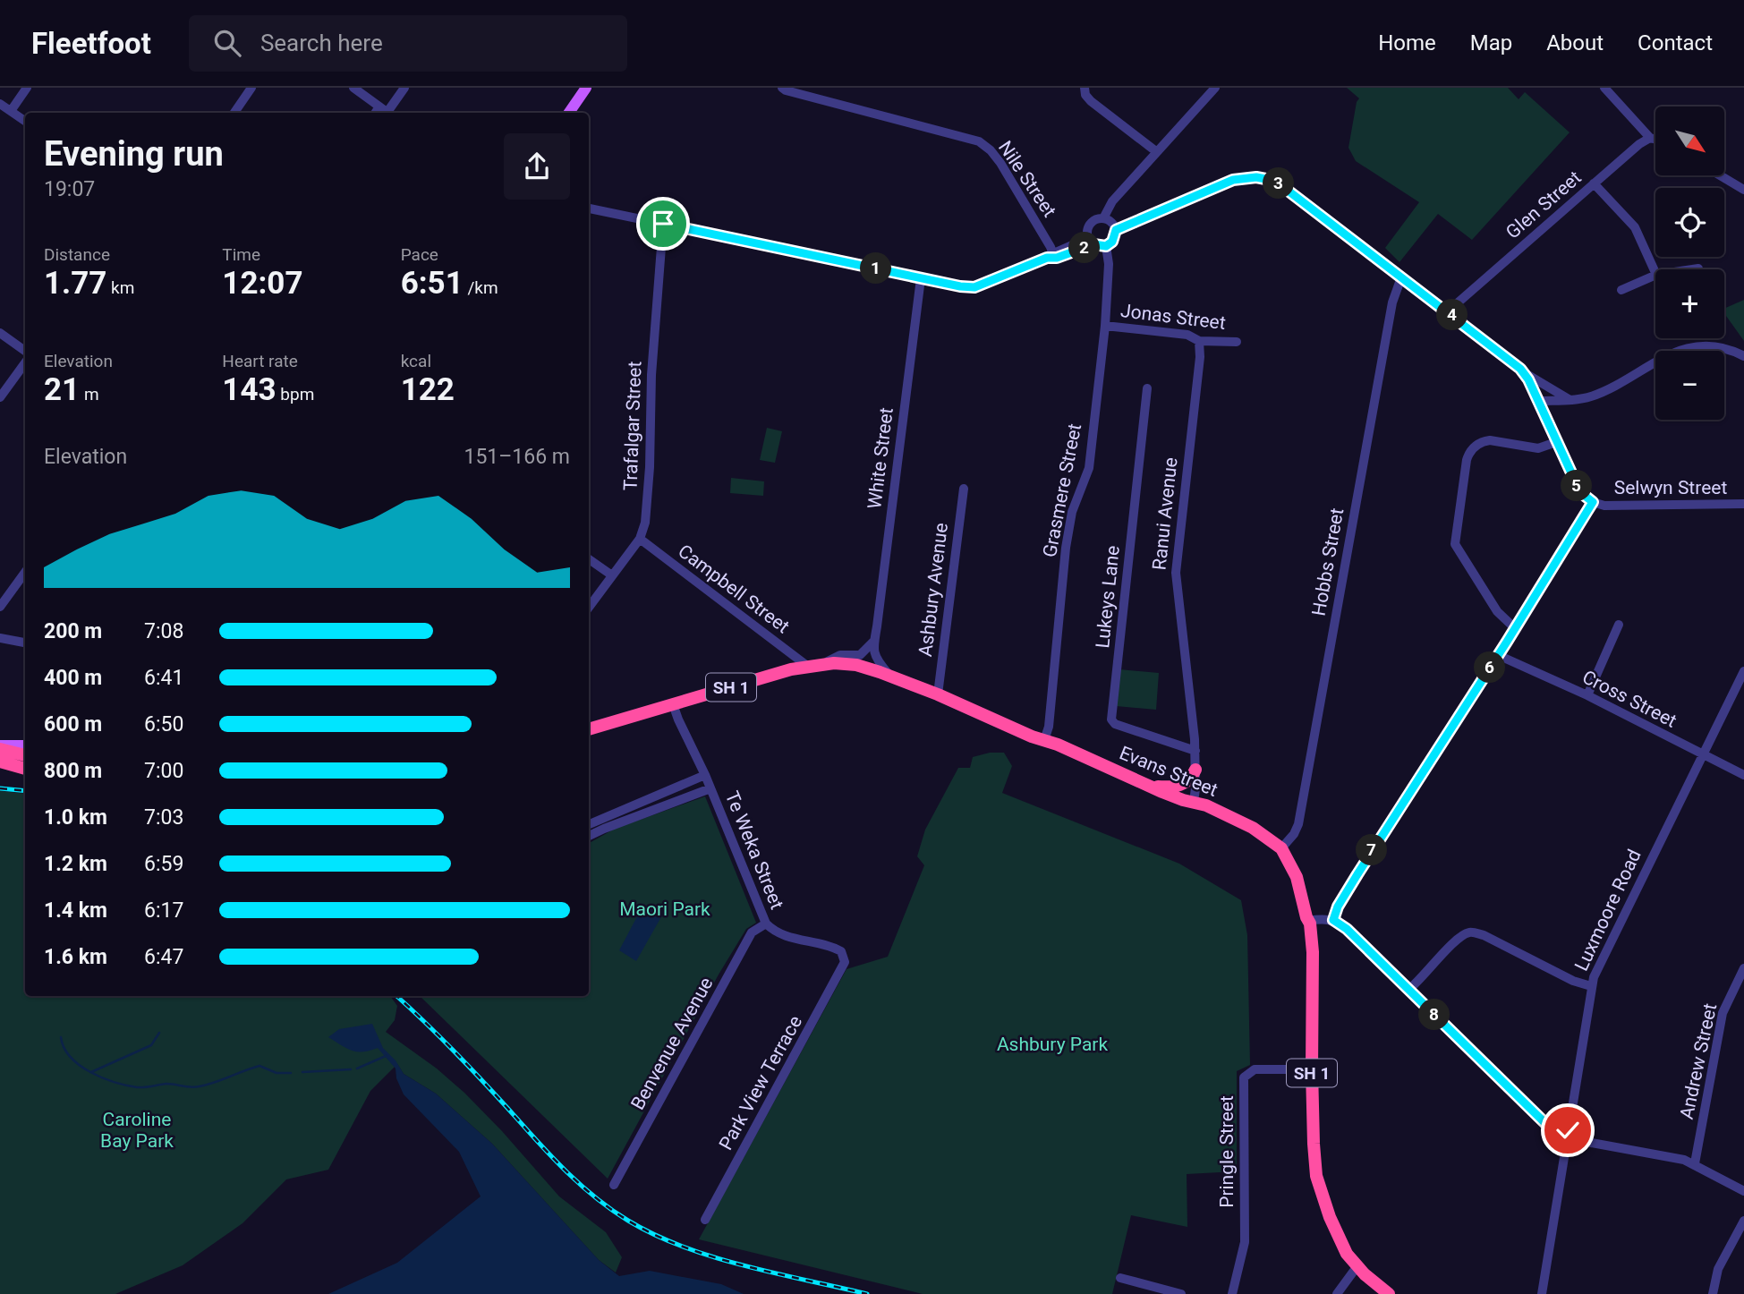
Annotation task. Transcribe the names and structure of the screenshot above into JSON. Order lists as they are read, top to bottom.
{
  "streets": {
    "highway": ["SH 1", "Evans Street"],
    "street": [
      "Nile Street",
      "Glen Street",
      "Jonas Street",
      "Trafalgar Street",
      "White Street",
      "Selwyn Street",
      "Grasmere Street",
      "Ranui Avenue",
      "Hobbs Street",
      "Campbell Street",
      "Ashbury Avenue",
      "Lukeys Lane",
      "Cross Street",
      "Te Weka Street",
      "Luxmoore Road",
      "Benvenue Avenue",
      "Andrew Street",
      "Park View Terrace",
      "Pringle Street"
    ]
  },
  "crossings": [
    ["Glen Street", "Selwyn Street"],
    ["Jonas Street", "Grasmere Street"],
    ["Jonas Street", "Ranui Avenue"],
    ["Trafalgar Street", "Campbell Street"],
    ["Selwyn Street", "Grasmere Street"],
    ["Selwyn Street", "Hobbs Street"],
    ["Grasmere Street", "Evans Street"],
    ["Ranui Avenue", "Lukeys Lane"],
    ["Ranui Avenue", "Evans Street"],
    ["Hobbs Street", "Evans Street"],
    ["Campbell Street", "Evans Street"],
    ["Ashbury Avenue", "Evans Street"],
    ["Cross Street", "Luxmoore Road"],
    ["Evans Street", "Te Weka Street"],
    ["Evans Street", "Pringle Street"],
    ["Te Weka Street", "Benvenue Avenue"],
    ["Te Weka Street", "Park View Terrace"]
  ],
  "parks": ["Maori Park", "Ashbury Park", "Caroline Bay Park"],
  "north": "bottom right",
  "page": {
    "header": "Fleetfoot",
    "search": "Search here",
    "nav": [
      "Home",
      "Map",
      "About",
      "Contact"
    ],
    "map_buttons": ["+", "−"],
    "heading": ["Evening run", "19:07"],
    "pins": [
      "3",
      "2",
      "1",
      "4",
      "5",
      "6",
      "7",
      "8"
    ],
    "stats": [
      ["Distance", "1.77 km"],
      ["Time", "12:07"],
      ["Pace", "6:51 /km"],
      ["Elevation", "21 m"],
      ["Heart rate", "143 bpm"],
      ["kcal", "122"]
    ],
    "chart": ["Elevation", "151–166 m"],
    "list": [
      {
        "name": "200 m",
        "note": "7:08"
      },
      {
        "name": "400 m",
        "note": "6:41"
      },
      {
        "name": "600 m",
        "note": "6:50"
      },
      {
        "name": "800 m",
        "note": "7:00"
      },
      {
        "name": "1.0 km",
        "note": "7:03"
      },
      {
        "name": "1.2 km",
        "note": "6:59"
      },
      {
        "name": "1.4 km",
        "note": "6:17"
      },
      {
        "name": "1.6 km",
        "note": "6:47"
      }
    ]
  }
}
